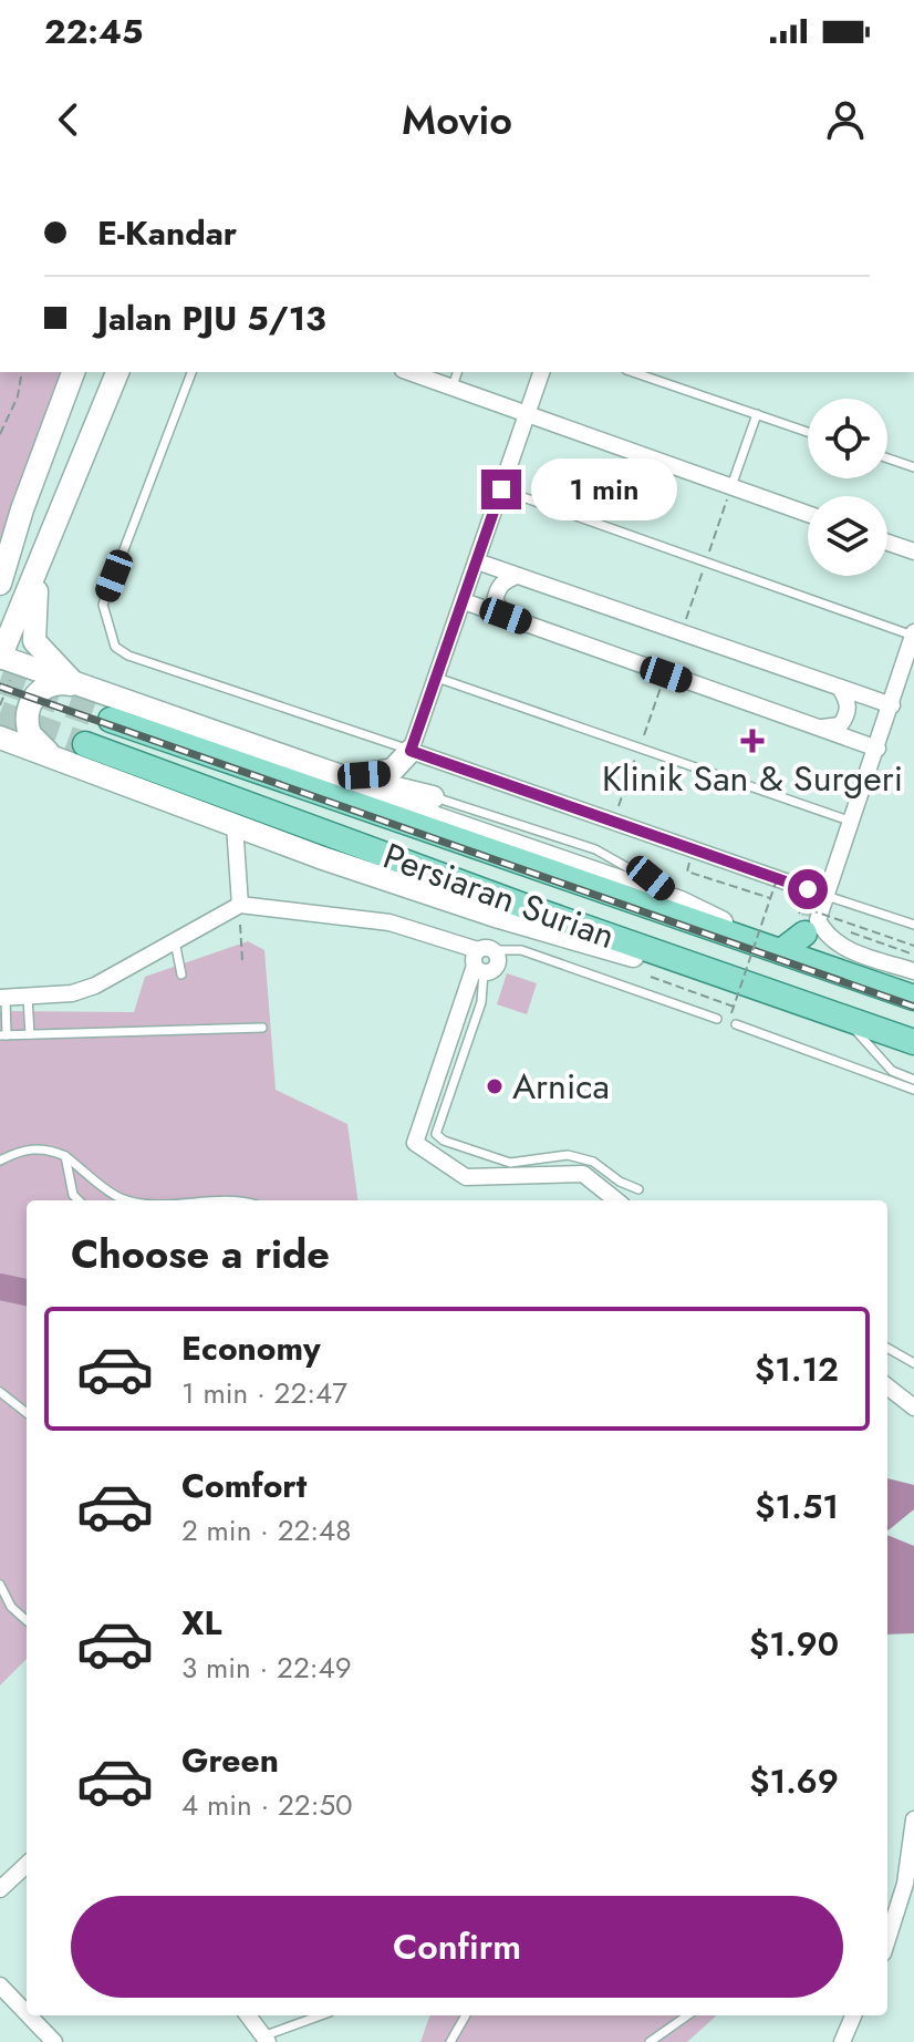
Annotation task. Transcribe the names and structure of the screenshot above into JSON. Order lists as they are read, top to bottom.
{
  "streets": {
    "main road": ["Persiaran Surian"]
  },
  "places": {
    "health": ["Klinik San & Surgeri"],
    "other": ["Arnica"]
  },
  "page": {
    "status": "22:45",
    "header": "Movio",
    "banner": ["E-Kandar", "Jalan PJU 5/13"],
    "bubble": "1 min",
    "heading": "Choose a ride",
    "list": [
      {
        "name": "Economy",
        "note": "1 min · 22:47",
        "value": "$1.12"
      },
      {
        "name": "Comfort",
        "note": "2 min · 22:48",
        "value": "$1.51"
      },
      {
        "name": "XL",
        "note": "3 min · 22:49",
        "value": "$1.90"
      },
      {
        "name": "Green",
        "note": "4 min · 22:50",
        "value": "$1.69"
      }
    ],
    "buttons": "Confirm"
  }
}
